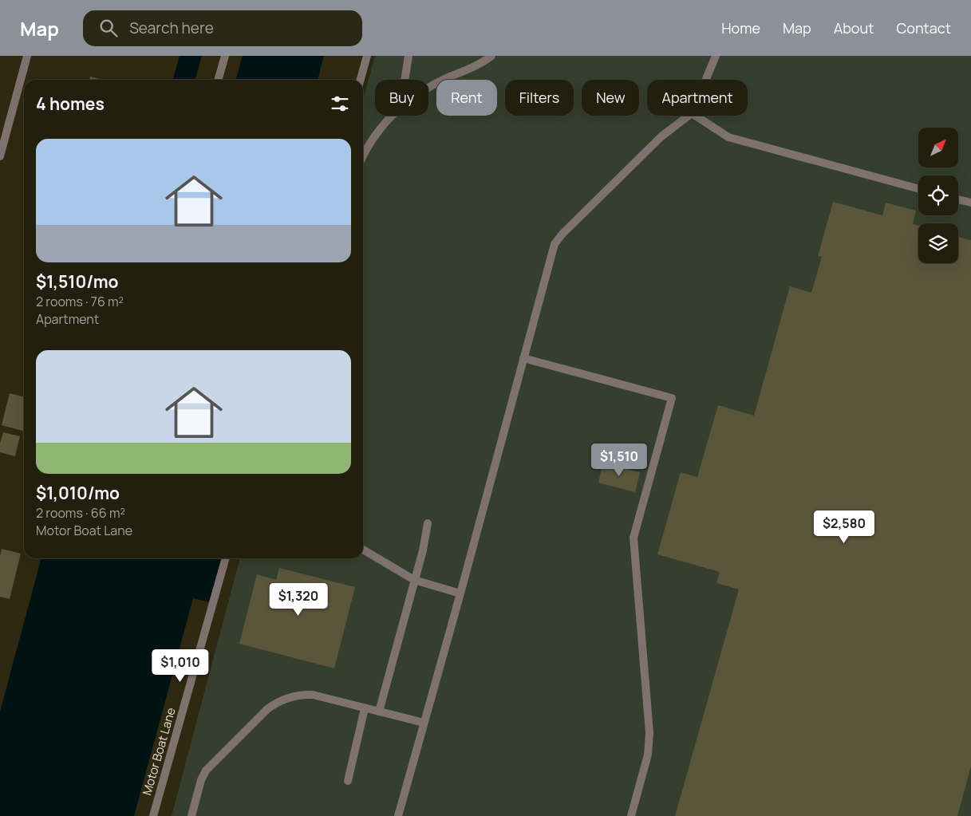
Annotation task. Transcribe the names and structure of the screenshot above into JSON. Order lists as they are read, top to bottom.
{
  "streets": {
    "street": ["Motor Boat Lane"]
  },
  "north": "top right",
  "page": {
    "header": "Map",
    "search": "Search here",
    "nav": [
      "Home",
      "Map",
      "About",
      "Contact"
    ],
    "chip": [
      "Buy",
      "Rent",
      "Filters",
      "New",
      "Apartment"
    ],
    "heading": "4 homes",
    "list": [
      {
        "name": "$1,510/mo",
        "note": "2 rooms · 76 m² · Apartment"
      },
      {
        "name": "$1,010/mo",
        "note": "2 rooms · 66 m² · Motor Boat Lane"
      }
    ],
    "price": [
      "$1,510",
      "$2,580",
      "$1,320",
      "$1,010"
    ]
  }
}
